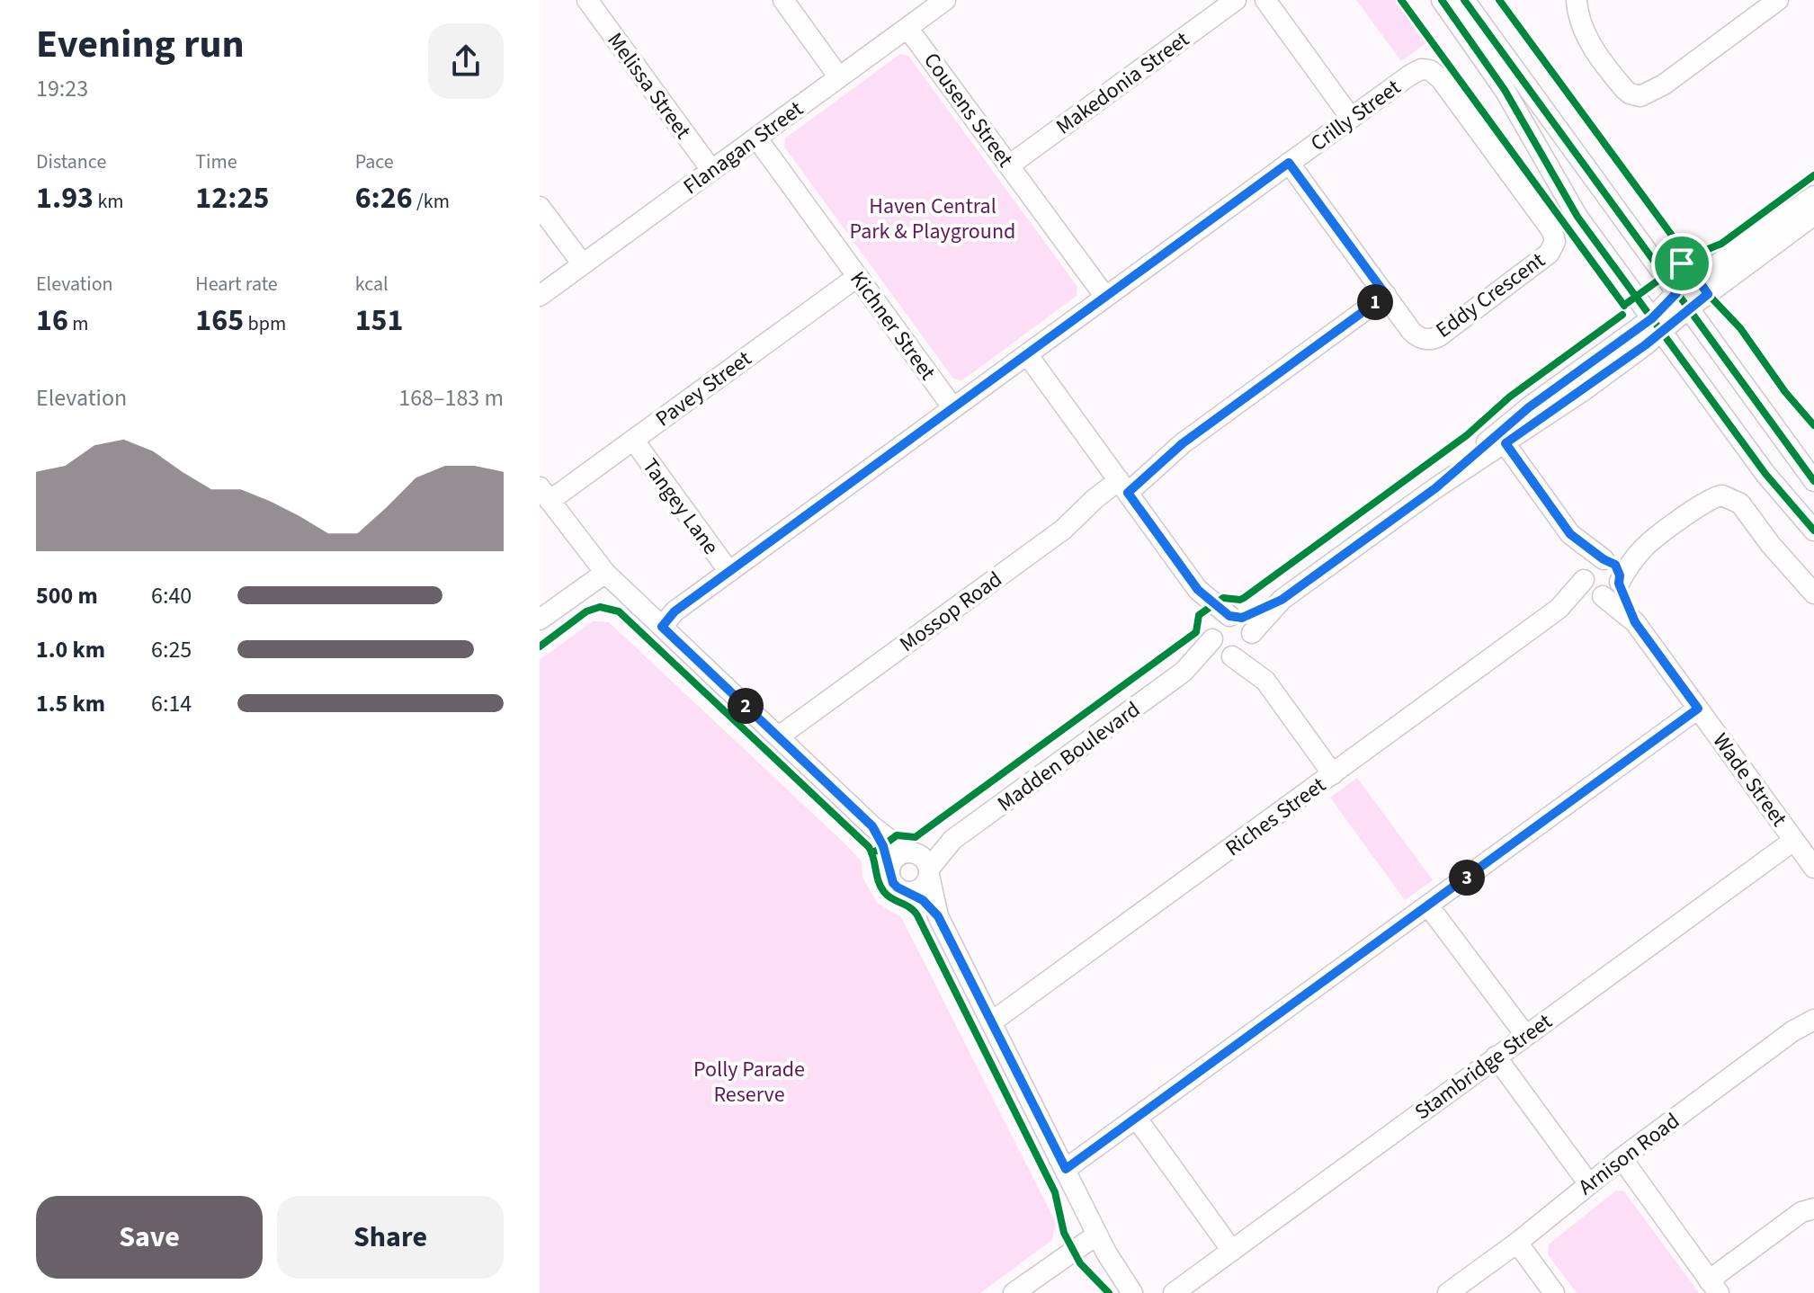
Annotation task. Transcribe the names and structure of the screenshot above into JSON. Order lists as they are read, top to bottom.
{
  "streets": {
    "street": [
      "Makedonia Street",
      "Melissa Street",
      "Cousens Street",
      "Crilly Street",
      "Flanagan Street",
      "Eddy Crescent",
      "Kichner Street",
      "Pavey Street",
      "Tangey Lane",
      "Mossop Road",
      "Madden Boulevard",
      "Wade Street",
      "Riches Street",
      "Stambridge Street",
      "Arnison Road"
    ]
  },
  "crossings": [
    ["Makedonia Street", "Cousens Street"],
    ["Melissa Street", "Flanagan Street"],
    ["Cousens Street", "Crilly Street"],
    ["Cousens Street", "Flanagan Street"],
    ["Crilly Street", "Eddy Crescent"],
    ["Crilly Street", "Kichner Street"],
    ["Crilly Street", "Tangey Lane"],
    ["Flanagan Street", "Kichner Street"],
    ["Eddy Crescent", "Mossop Road"],
    ["Kichner Street", "Pavey Street"],
    ["Pavey Street", "Tangey Lane"],
    ["Wade Street", "Riches Street"],
    ["Wade Street", "Stambridge Street"]
  ],
  "parks": ["Haven Central Park & Playground", "Polly Parade Reserve"],
  "page": {
    "heading": ["Evening run", "19:23"],
    "stats": [
      ["Distance", "1.93 km"],
      ["Time", "12:25"],
      ["Pace", "6:26 /km"],
      ["Elevation", "16 m"],
      ["Heart rate", "165 bpm"],
      ["kcal", "151"]
    ],
    "pins": ["1", "2", "3"],
    "chart": ["Elevation", "168–183 m"],
    "list": [
      {
        "name": "500 m",
        "note": "6:40"
      },
      {
        "name": "1.0 km",
        "note": "6:25"
      },
      {
        "name": "1.5 km",
        "note": "6:14"
      }
    ],
    "buttons": ["Save", "Share"]
  }
}
